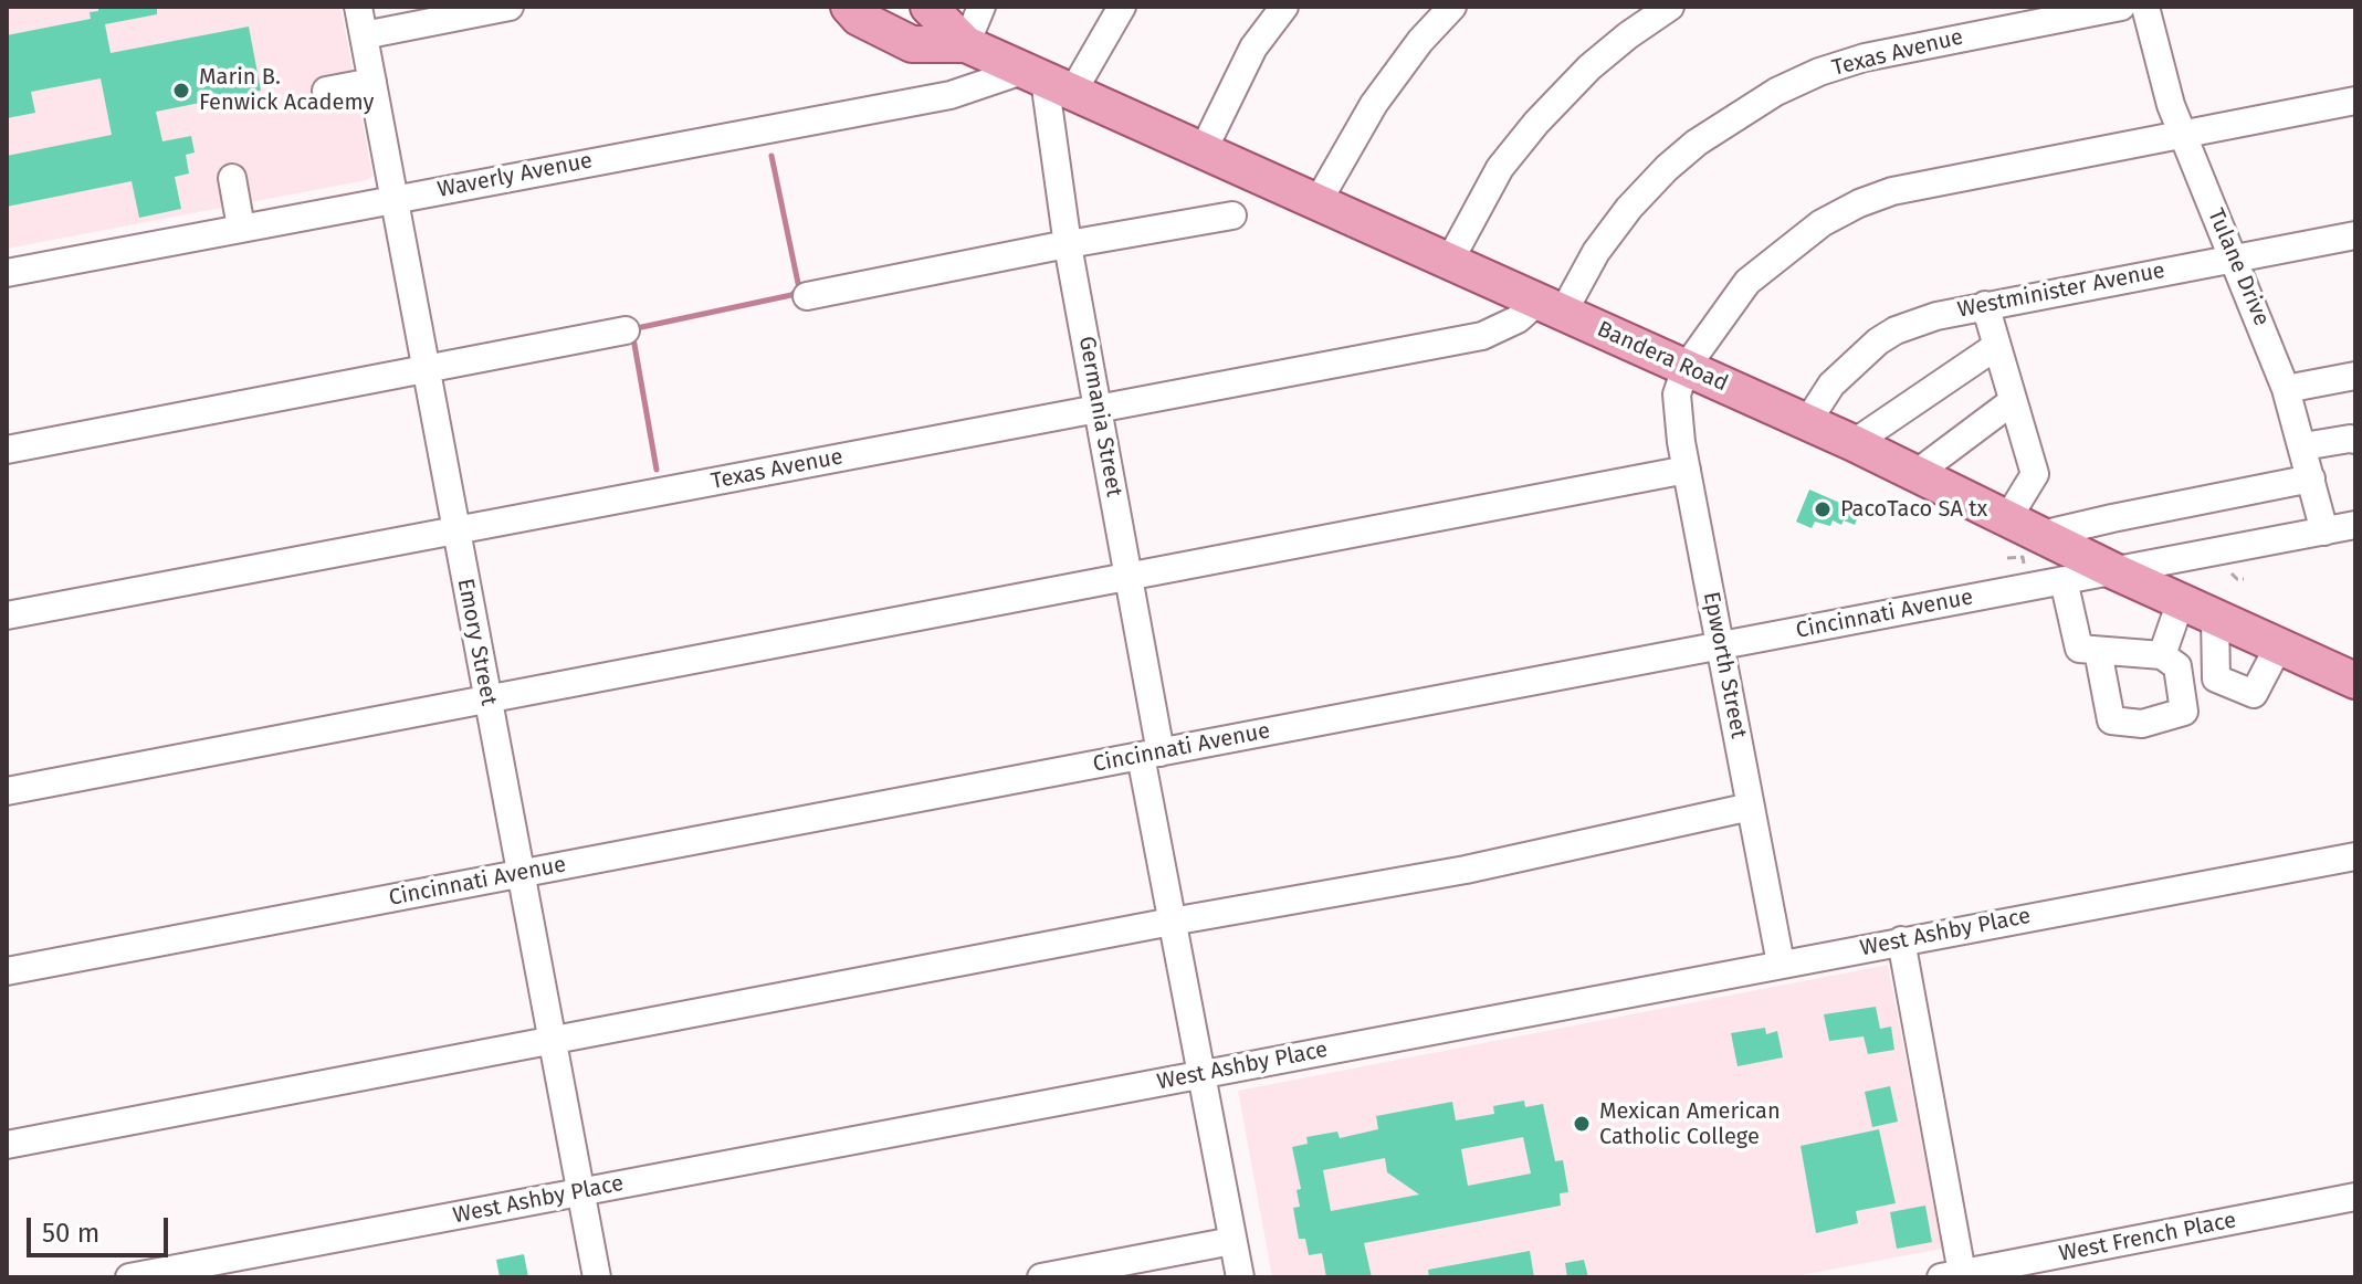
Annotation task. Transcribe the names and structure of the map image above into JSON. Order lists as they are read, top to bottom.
{
  "streets": {
    "main road": ["Bandera Road"],
    "street": [
      "Texas Avenue",
      "Waverly Avenue",
      "Tulane Drive",
      "Westminister Avenue",
      "Germania Street",
      "Cincinnati Avenue",
      "Emory Street",
      "Epworth Street",
      "West Ashby Place",
      "West French Place"
    ]
  },
  "crossings": [
    ["Texas Avenue", "Bandera Road"],
    ["Texas Avenue", "Germania Street"],
    ["Texas Avenue", "Emory Street"],
    ["Waverly Avenue", "Bandera Road"],
    ["Waverly Avenue", "Germania Street"],
    ["Waverly Avenue", "Emory Street"],
    ["Tulane Drive", "Westminister Avenue"],
    ["Tulane Drive", "Cincinnati Avenue"],
    ["Westminister Avenue", "Bandera Road"],
    ["Bandera Road", "Germania Street"],
    ["Bandera Road", "Cincinnati Avenue"],
    ["Bandera Road", "Epworth Street"],
    ["Germania Street", "Cincinnati Avenue"],
    ["Germania Street", "West Ashby Place"],
    ["Cincinnati Avenue", "Emory Street"],
    ["Cincinnati Avenue", "Epworth Street"],
    ["Emory Street", "West Ashby Place"],
    ["Epworth Street", "West Ashby Place"]
  ],
  "places": ["Marin B. Fenwick Academy", "PacoTaco SA tx", "Mexican American Catholic College"],
  "scale_bar": "50 m"
}
